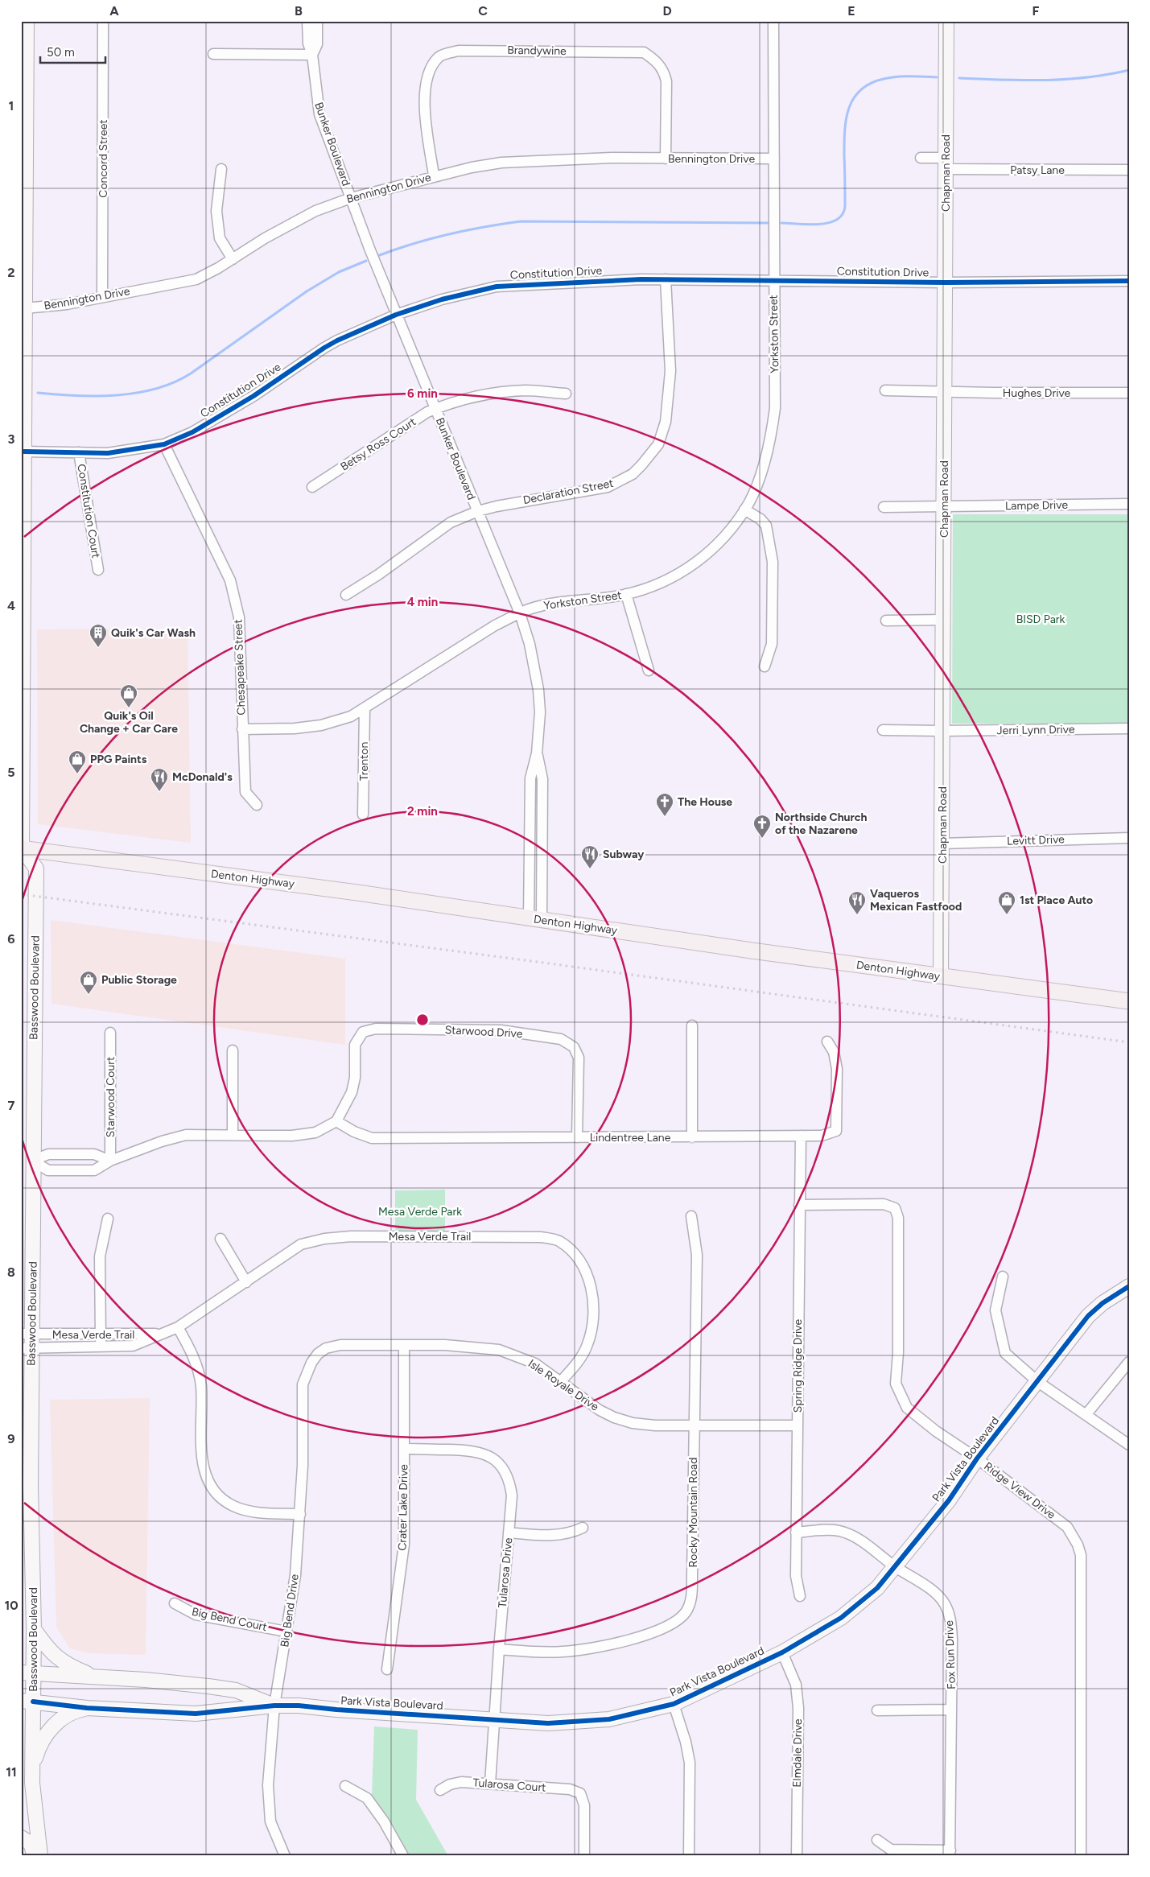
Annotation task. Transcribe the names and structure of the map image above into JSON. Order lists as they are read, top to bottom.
{
  "streets": {
    "main road": ["Denton Highway"],
    "street": [
      "Brandywine",
      "Bunker Boulevard",
      "Concord Street",
      "Bennington Drive",
      "Patsy Lane",
      "Chapman Road",
      "Constitution Drive",
      "Yorkston Street",
      "Hughes Drive",
      "Betsy Ross Court",
      "Declaration Street",
      "Lampe Drive",
      "Constitution Court",
      "Chesapeake Street",
      "Jerri Lynn Drive",
      "Trenton",
      "Levitt Drive",
      "Basswood Boulevard",
      "Starwood Drive",
      "Starwood Court",
      "Lindentree Lane",
      "Mesa Verde Trail",
      "Spring Ridge Drive",
      "Isle Royale Drive",
      "Park Vista Boulevard",
      "Ridge View Drive",
      "Crater Lake Drive",
      "Rocky Mountain Road",
      "Tularosa Drive",
      "Big Bend Drive",
      "Big Bend Court",
      "Fox Run Drive",
      "Elmdale Drive",
      "Tularosa Court"
    ]
  },
  "crossings": [
    ["Brandywine", "Bennington Drive"],
    ["Bunker Boulevard", "Bennington Drive"],
    ["Bunker Boulevard", "Constitution Drive"],
    ["Bunker Boulevard", "Yorkston Street"],
    ["Bunker Boulevard", "Betsy Ross Court"],
    ["Bunker Boulevard", "Declaration Street"],
    ["Bunker Boulevard", "Denton Highway"],
    ["Concord Street", "Bennington Drive"],
    ["Bennington Drive", "Yorkston Street"],
    ["Patsy Lane", "Chapman Road"],
    ["Chapman Road", "Constitution Drive"],
    ["Chapman Road", "Hughes Drive"],
    ["Chapman Road", "Lampe Drive"],
    ["Chapman Road", "Jerri Lynn Drive"],
    ["Chapman Road", "Levitt Drive"],
    ["Chapman Road", "Denton Highway"],
    ["Constitution Drive", "Yorkston Street"],
    ["Constitution Drive", "Declaration Street"],
    ["Constitution Drive", "Constitution Court"],
    ["Constitution Drive", "Chesapeake Street"],
    ["Yorkston Street", "Chesapeake Street"],
    ["Yorkston Street", "Trenton"],
    ["Denton Highway", "Basswood Boulevard"],
    ["Basswood Boulevard", "Mesa Verde Trail"],
    ["Basswood Boulevard", "Park Vista Boulevard"],
    ["Starwood Drive", "Lindentree Lane"],
    ["Lindentree Lane", "Spring Ridge Drive"],
    ["Mesa Verde Trail", "Isle Royale Drive"],
    ["Spring Ridge Drive", "Isle Royale Drive"],
    ["Spring Ridge Drive", "Ridge View Drive"],
    ["Spring Ridge Drive", "Fox Run Drive"],
    ["Isle Royale Drive", "Crater Lake Drive"],
    ["Isle Royale Drive", "Rocky Mountain Road"],
    ["Isle Royale Drive", "Big Bend Drive"],
    ["Park Vista Boulevard", "Ridge View Drive"],
    ["Park Vista Boulevard", "Tularosa Drive"],
    ["Park Vista Boulevard", "Big Bend Drive"],
    ["Park Vista Boulevard", "Fox Run Drive"],
    ["Park Vista Boulevard", "Elmdale Drive"],
    ["Crater Lake Drive", "Tularosa Drive"],
    ["Rocky Mountain Road", "Tularosa Drive"],
    ["Tularosa Drive", "Tularosa Court"],
    ["Big Bend Drive", "Big Bend Court"]
  ],
  "parks": ["BISD Park", "Mesa Verde Park"],
  "places": {
    "building": ["Quik's Car Wash"],
    "shop": [
      "Quik's Oil Change + Car Care",
      "PPG Paints",
      "1st Place Auto",
      "Public Storage"
    ],
    "restaurant": ["McDonald's", "Subway", "Vaqueros Mexican Fastfood"],
    "church": ["The House", "Northside Church of the Nazarene"]
  },
  "scale_bar": "50 m",
  "grid": {
    "columns": [
      "A",
      "B",
      "C",
      "D",
      "E",
      "F"
    ],
    "rows": [
      "1",
      "2",
      "3",
      "4",
      "5",
      "6",
      "7",
      "8",
      "9",
      "10",
      "11"
    ]
  },
  "rings": ["6 min", "4 min", "2 min"]
}
